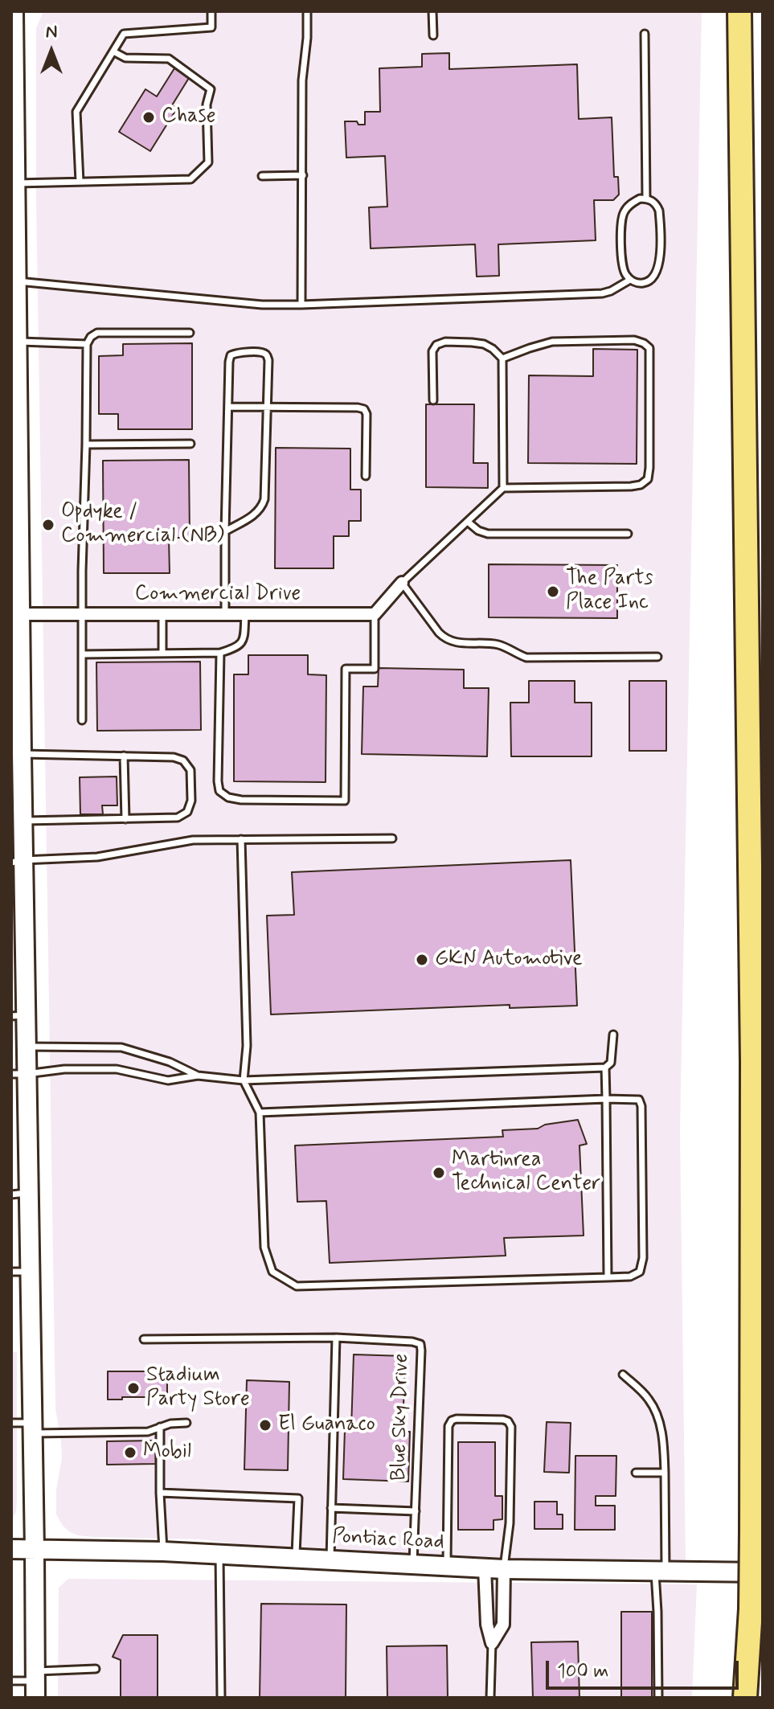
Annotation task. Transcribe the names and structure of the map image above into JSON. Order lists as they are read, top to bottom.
{
  "streets": {
    "main road": ["Pontiac Road"],
    "street": ["Commercial Drive"],
    "lane": ["Blue Sky Drive"]
  },
  "crossings": [
    ["Blue Sky Drive", "Pontiac Road"]
  ],
  "places": [
    "Chase",
    "Opdyke / Commercial (NB)",
    "The Parts Place Inc",
    "GKN Automotive",
    "Martinrea Technical Center",
    "Stadium Party Store",
    "El Guanaco",
    "Mobil"
  ],
  "scale_bar": "100 m",
  "north": "top"
}
